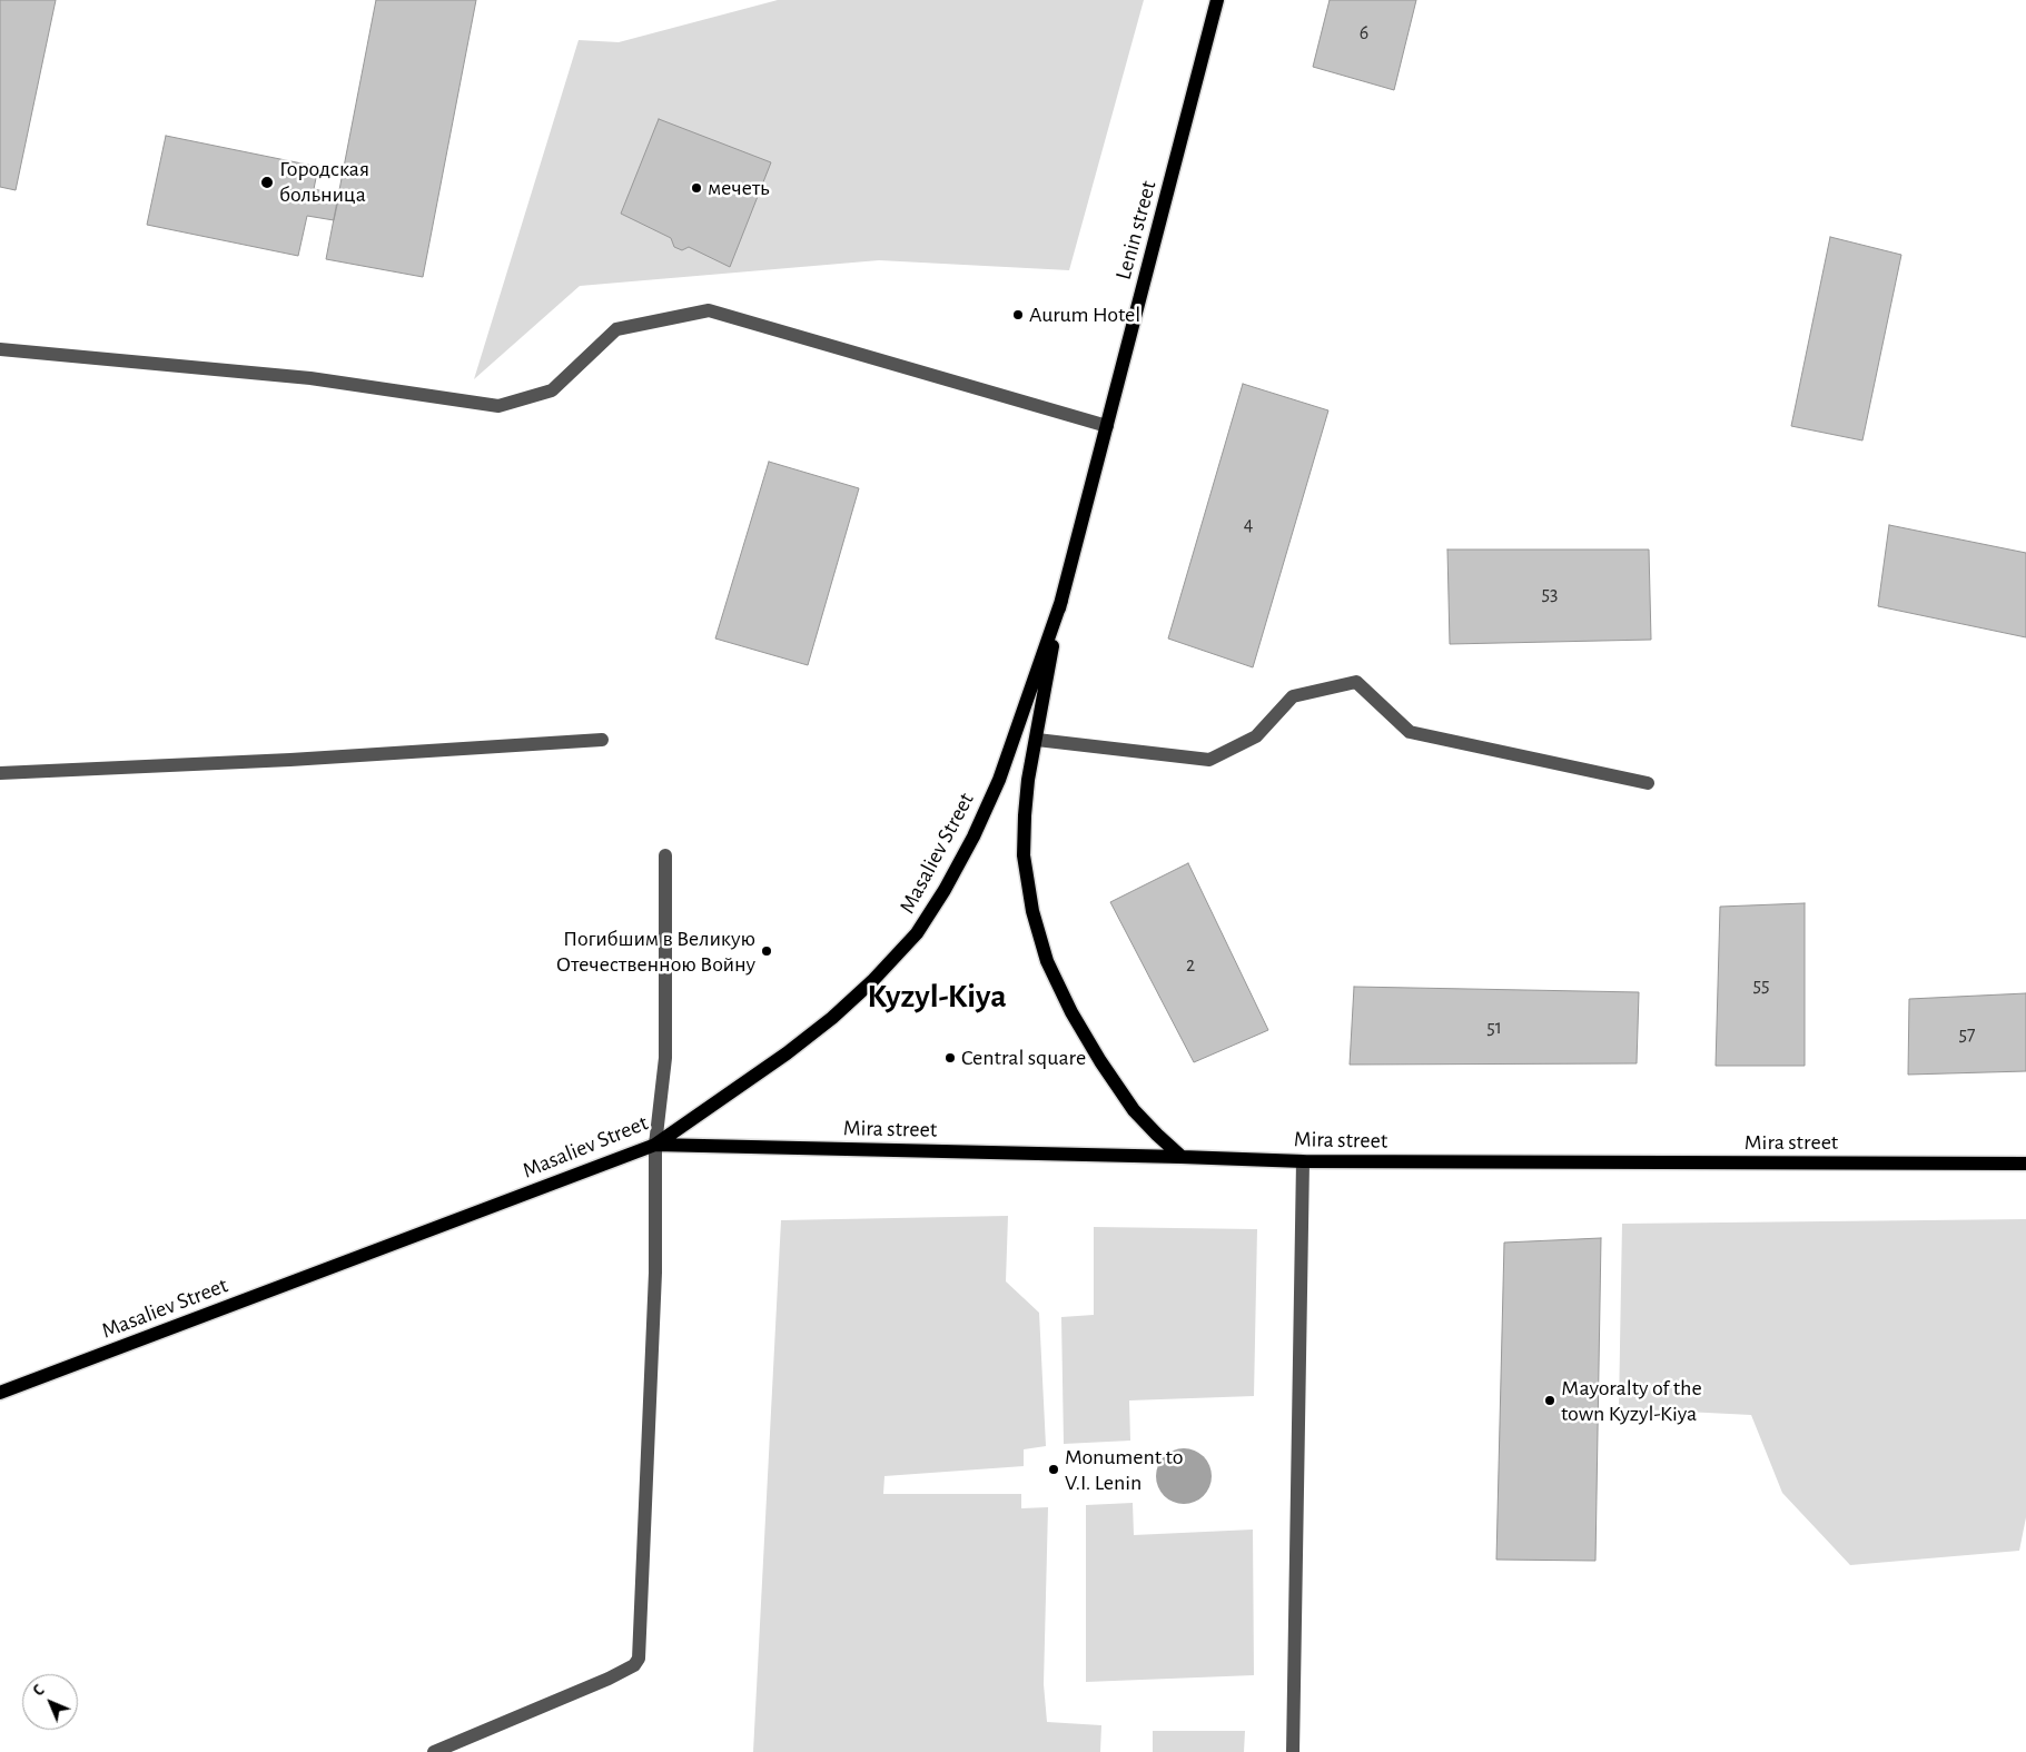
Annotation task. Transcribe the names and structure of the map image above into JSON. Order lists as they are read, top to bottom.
{
  "streets": {
    "main road": ["Lenin street", "Masaliev Street", "Mira street"]
  },
  "crossings": [
    ["Lenin street", "Masaliev Street"],
    ["Masaliev Street", "Mira street"]
  ],
  "districts": ["Kyzyl-Kiya"],
  "places": [
    "Городская больница",
    "мечеть",
    "Aurum Hotel",
    "Погибшим в Великую Отечественною Войну",
    "Central square",
    "Мayoralty of the town Kyzyl-Kiya",
    "Monument to V.I. Lenin"
  ],
  "house_numbers": [
    "6",
    "4",
    "53",
    "2",
    "55",
    "51",
    "57"
  ],
  "north": "top left"
}
